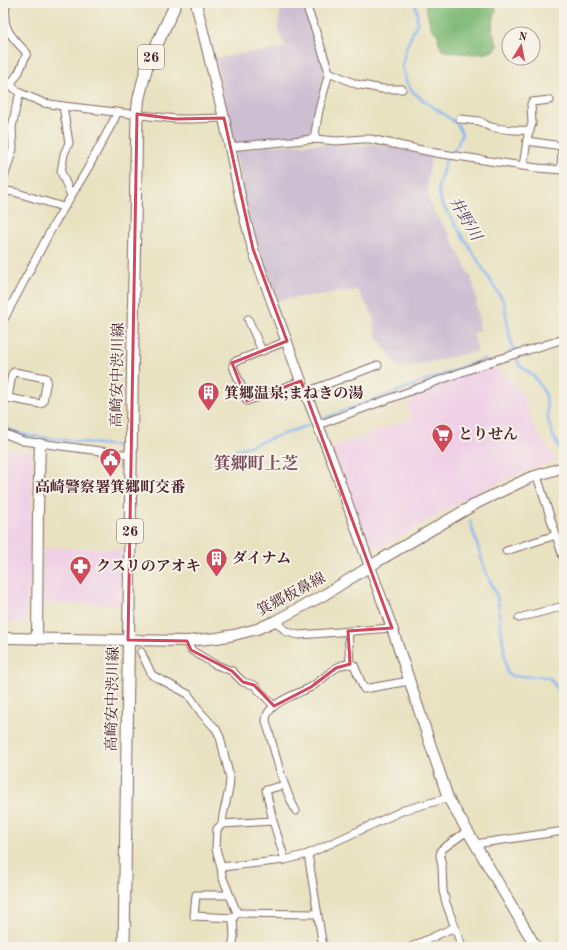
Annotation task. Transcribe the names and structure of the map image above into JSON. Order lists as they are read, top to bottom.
{
  "streets": {
    "main road": ["26", "高崎安中渋川線"],
    "street": ["箕郷板鼻線"]
  },
  "crossings": [
    ["高崎安中渋川線", "箕郷板鼻線"]
  ],
  "districts": ["箕郷町上芝"],
  "water": ["井野川"],
  "places": {
    "building": ["箕郷温泉;まねきの湯", "ダイナム"],
    "supermarket": ["とりせん"],
    "public building": ["高崎警察署箕郷町交番"],
    "pharmacy": ["クスリのアオキ"]
  },
  "north": "top"
}
